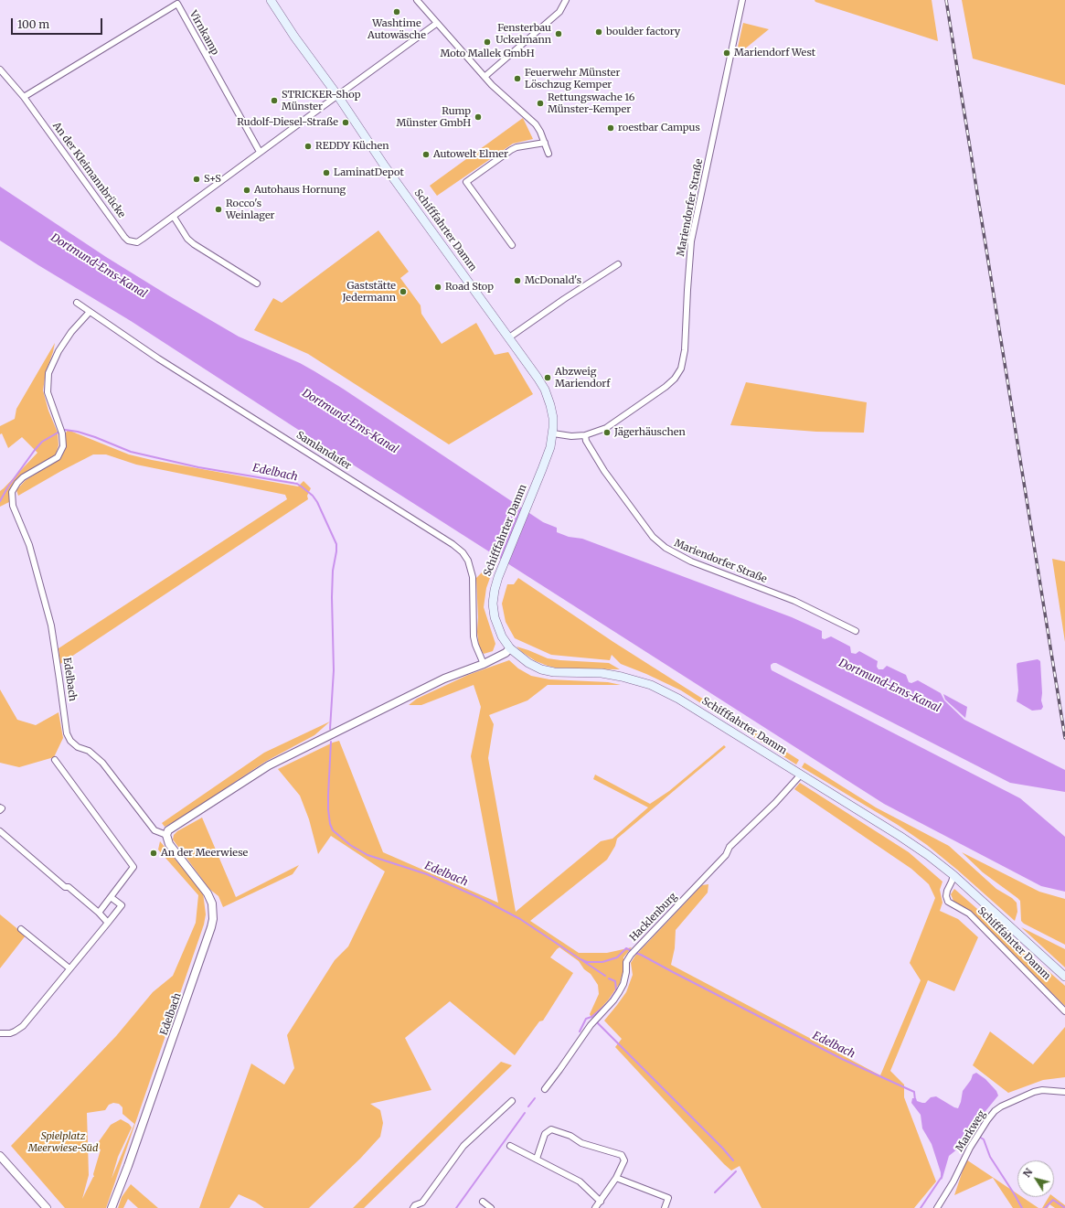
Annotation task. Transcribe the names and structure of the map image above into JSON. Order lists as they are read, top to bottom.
{
  "streets": {
    "main road": ["Schifffahrter Damm"],
    "street": [
      "Virnkamp",
      "An der Kleimannbrücke",
      "Mariendorfer Straße",
      "Samlandufer",
      "Edelbach",
      "Hacklenburg",
      "Markweg"
    ]
  },
  "crossings": [
    ["Virnkamp", "An der Kleimannbrücke"],
    ["An der Kleimannbrücke", "Schifffahrter Damm"],
    ["Mariendorfer Straße", "Schifffahrter Damm"],
    ["Schifffahrter Damm", "Hacklenburg"],
    ["Samlandufer", "Edelbach"]
  ],
  "water": ["Dortmund-Ems-Kanal", "Edelbach"],
  "parks": ["Spielplatz Meerwiese-Süd"],
  "places": [
    "Washtime Autowäsche",
    "boulder factory",
    "Fensterbau Uckelmann",
    "Moto Mallek GmbH",
    "Mariendorf West",
    "Feuerwehr Münster Löschzug Kemper",
    "STRICKER-Shop Münster",
    "Rettungswache 16 Münster-Kemper",
    "Rump Münster GmbH",
    "Rudolf-Diesel-Straße",
    "roestbar Campus",
    "REDDY Küchen",
    "Autowelt Elmer",
    "LaminatDepot",
    "S+S",
    "Autohaus Hornung",
    "Rocco's Weinlager",
    "McDonald's",
    "Road Stop",
    "Gaststätte Jedermann",
    "Abzweig Mariendorf",
    "Jägerhäuschen",
    "An der Meerwiese"
  ],
  "scale_bar": "100 m",
  "north": "top left"
}
